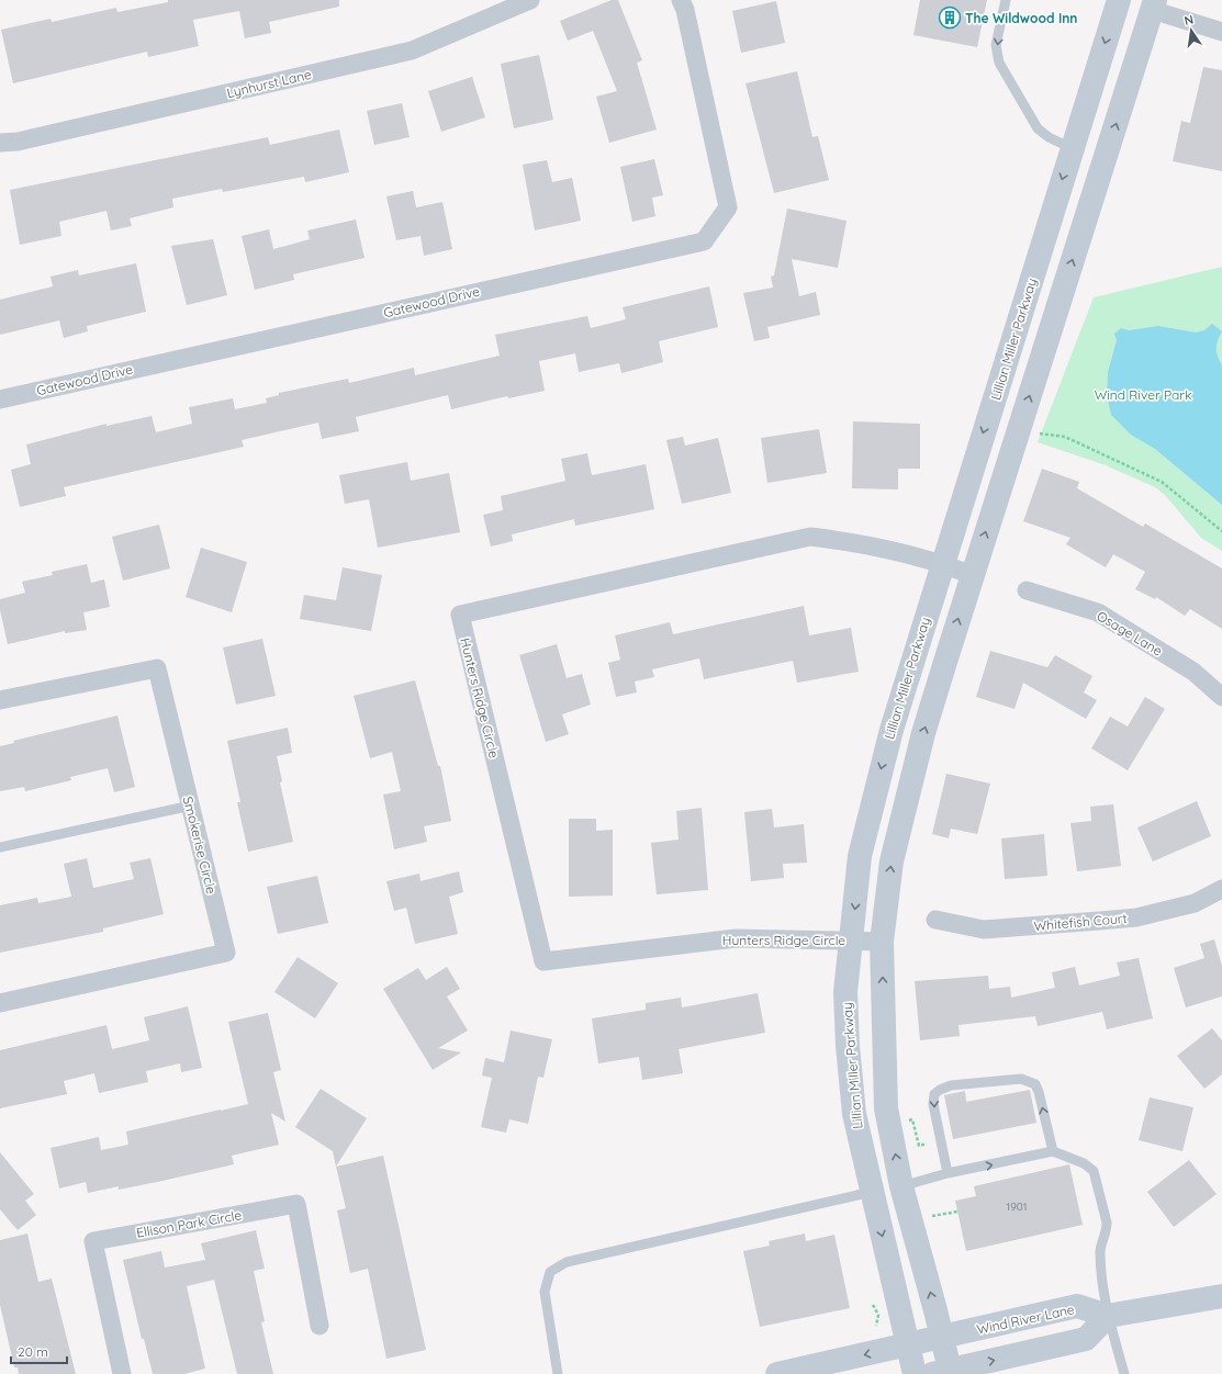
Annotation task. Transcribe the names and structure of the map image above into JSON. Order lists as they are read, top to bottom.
{
  "streets": {
    "main road": ["Lillian Miller Parkway", "Wind River Lane"],
    "street": [
      "Lynhurst Lane",
      "Gatewood Drive",
      "Osage Lane",
      "Hunters Ridge Circle",
      "Smokerise Circle",
      "Whitefish Court",
      "Ellison Park Circle"
    ]
  },
  "crossings": [
    ["Lillian Miller Parkway", "Hunters Ridge Circle"],
    ["Lillian Miller Parkway", "Wind River Lane"]
  ],
  "parks": ["Wind River Park"],
  "places": {
    "building": ["The Wildwood Inn"]
  },
  "house_numbers": ["1901"],
  "scale_bar": "20 m",
  "north": "top"
}
